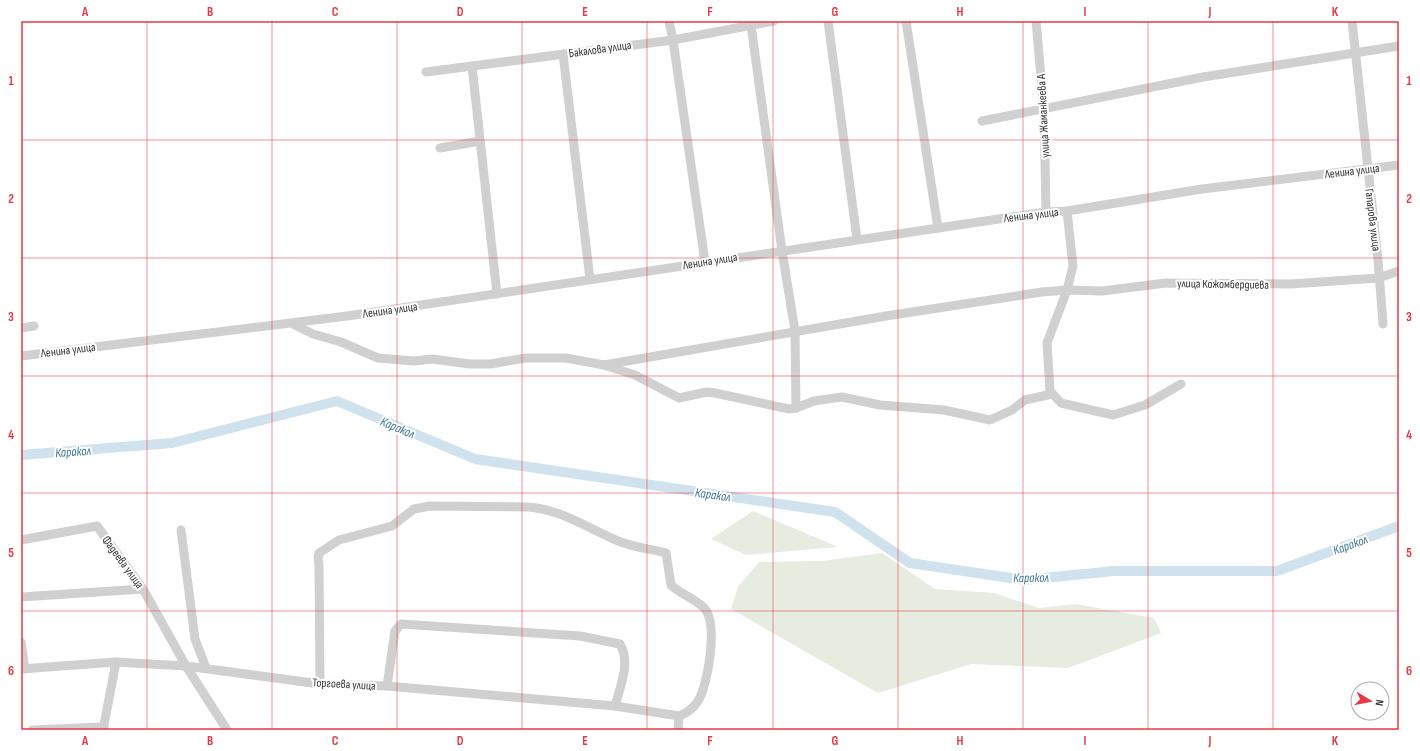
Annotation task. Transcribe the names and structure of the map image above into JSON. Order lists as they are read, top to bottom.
{
  "streets": {
    "street": [
      "Бакалова улица",
      "улица Жаманкеева А",
      "Ленина улица",
      "Гапарова улица",
      "улица Кожомбердиева",
      "Фадеева улица",
      "Торгоева улица"
    ]
  },
  "crossings": [
    ["улица Жаманкеева А", "Ленина улица"],
    ["Ленина улица", "Гапарова улица"],
    ["Гапарова улица", "улица Кожомбердиева"],
    ["Фадеева улица", "Торгоева улица"]
  ],
  "water": ["Каракол"],
  "north": "right",
  "grid": {
    "columns": [
      "A",
      "B",
      "C",
      "D",
      "E",
      "F",
      "G",
      "H",
      "I",
      "J",
      "K"
    ],
    "rows": [
      "1",
      "2",
      "3",
      "4",
      "5",
      "6"
    ]
  }
}
